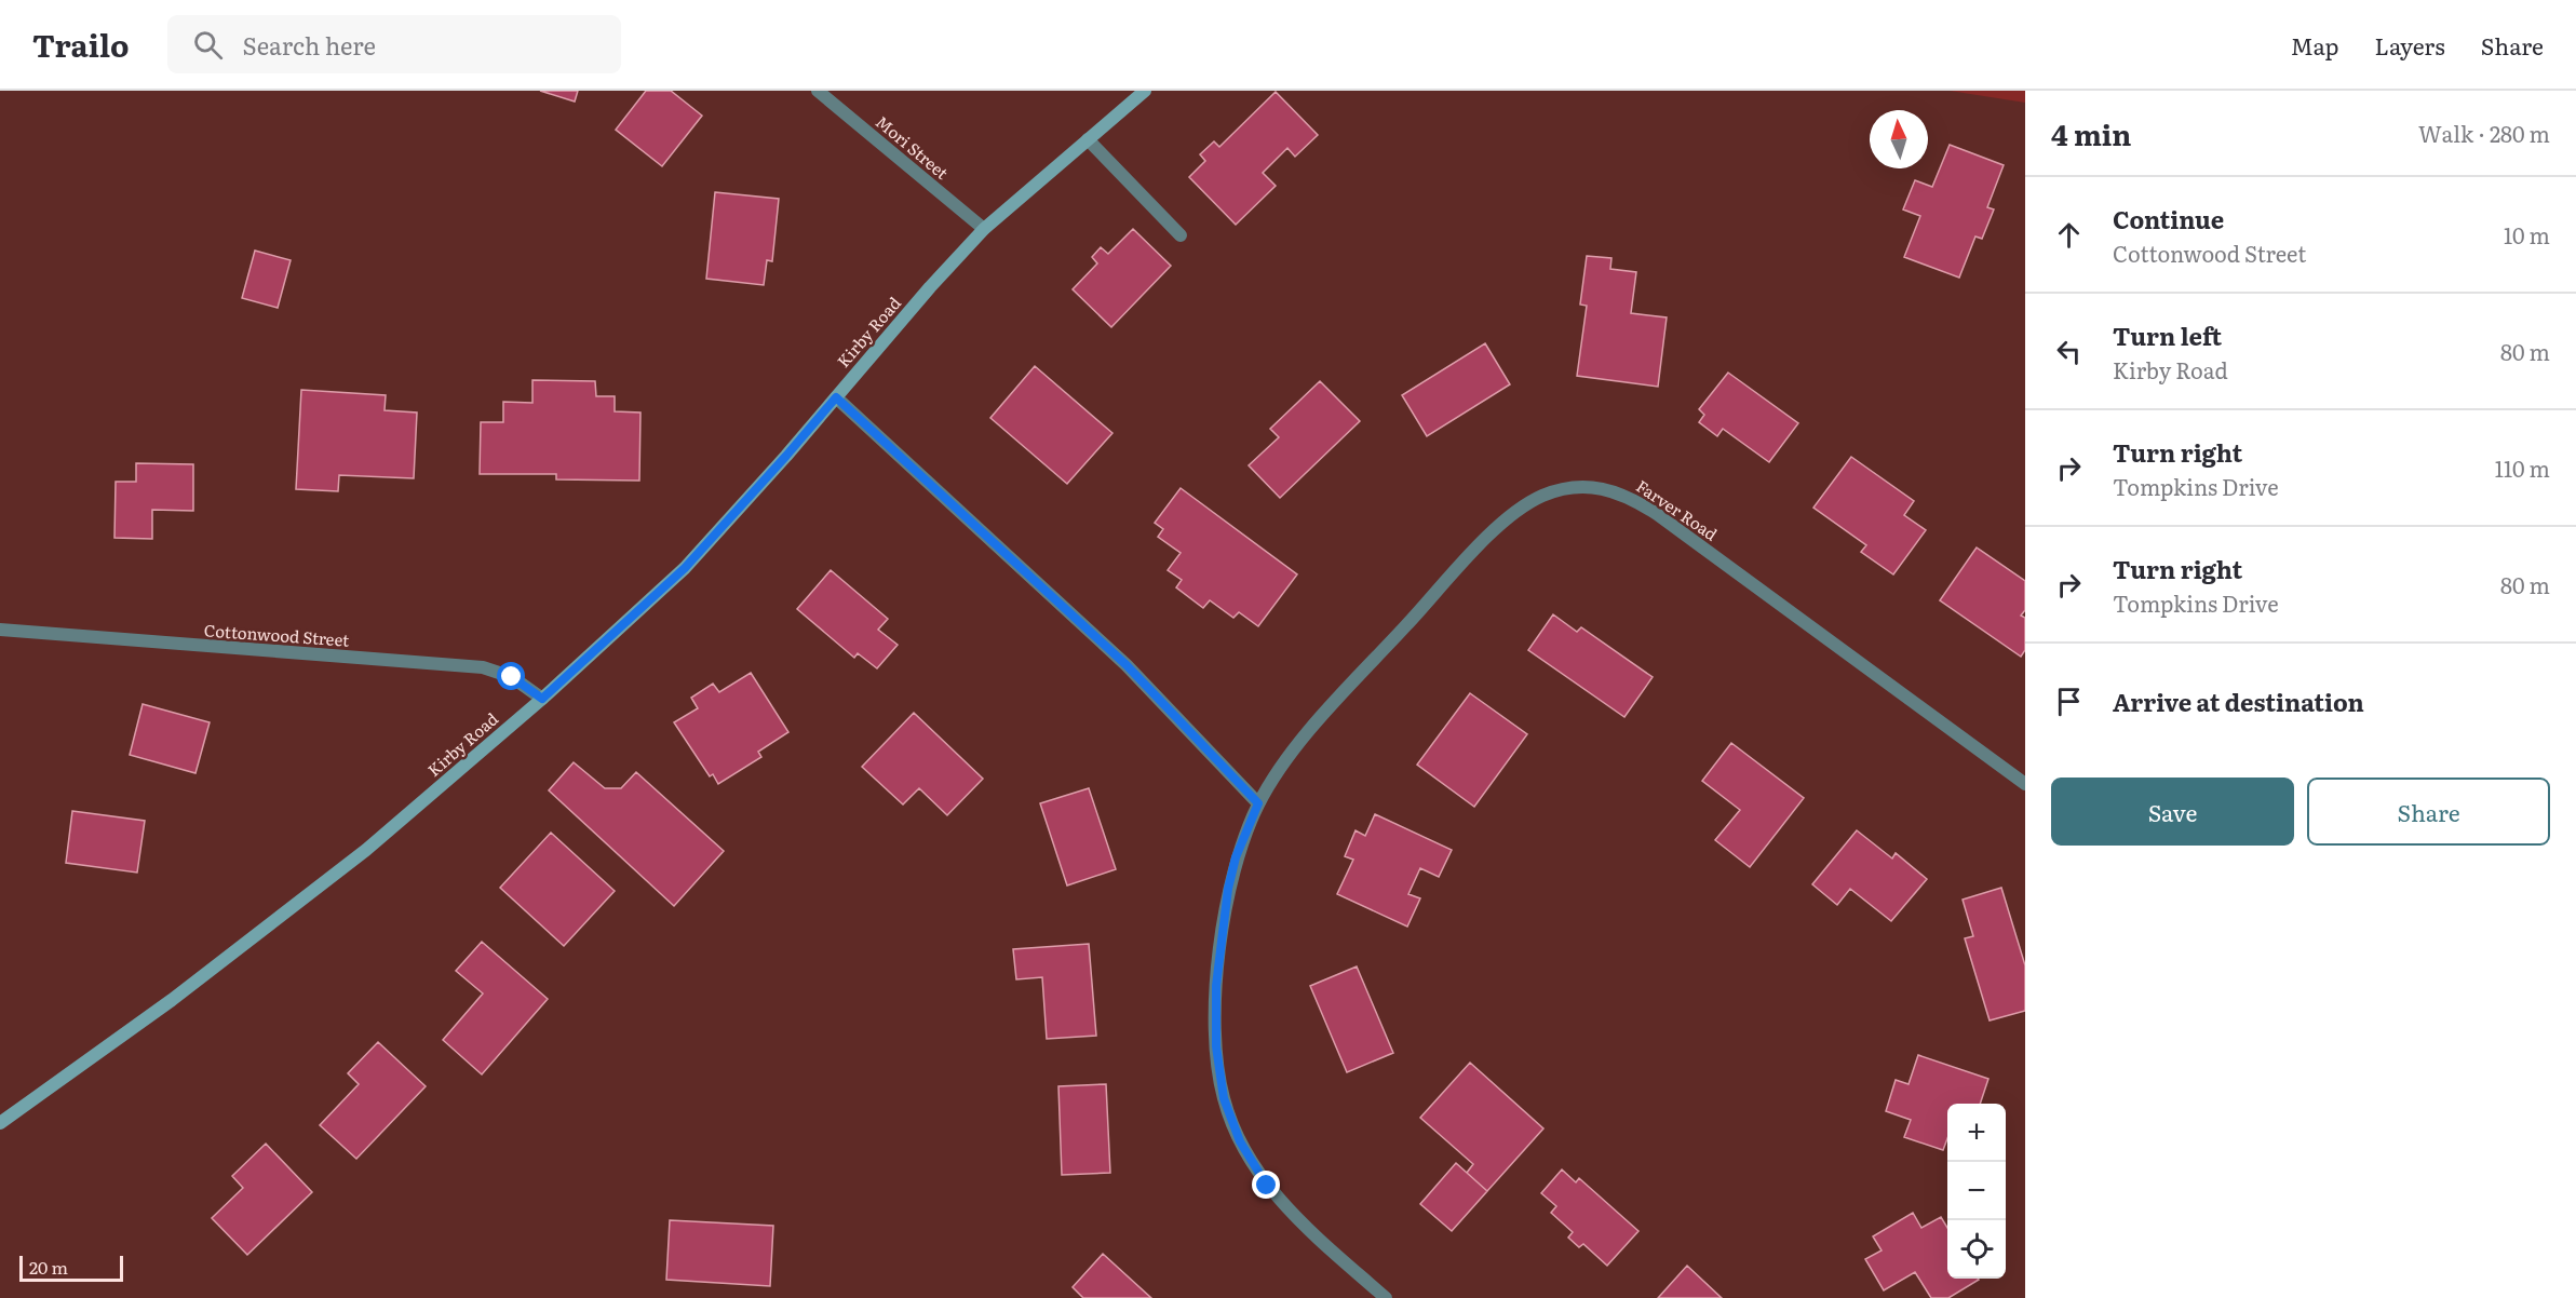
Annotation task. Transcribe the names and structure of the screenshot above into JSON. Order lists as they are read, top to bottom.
{
  "streets": {
    "main road": ["Kirby Road"],
    "street": ["Mori Street", "Farver Road", "Cottonwood Street"]
  },
  "crossings": [
    ["Mori Street", "Kirby Road"],
    ["Kirby Road", "Cottonwood Street"]
  ],
  "scale_bar": "20 m",
  "north": "top",
  "page": {
    "header": "Trailo",
    "search": "Search here",
    "nav": ["Map", "Layers", "Share"],
    "heading": ["4 min", "Walk · 280 m"],
    "list": [
      ["Continue", "Cottonwood Street", "10 m"],
      ["Turn left", "Kirby Road", "80 m"],
      ["Turn right", "Tompkins Drive", "110 m"],
      ["Turn right", "Tompkins Drive", "80 m"],
      "Arrive at destination"
    ],
    "buttons": ["Save", "Share"],
    "map_buttons": ["+", "−"],
    "scale": "20 m"
  }
}
